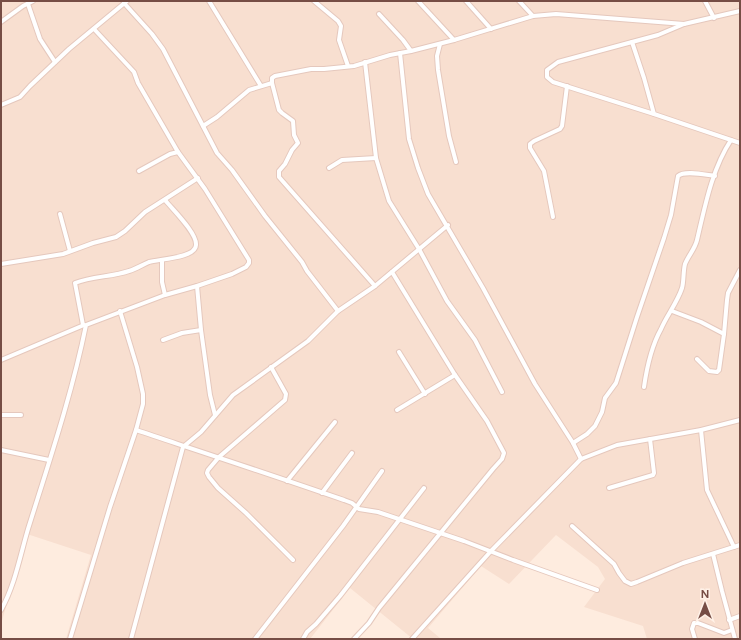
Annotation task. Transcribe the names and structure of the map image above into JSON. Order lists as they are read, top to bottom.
{
  "north": "top"
}
